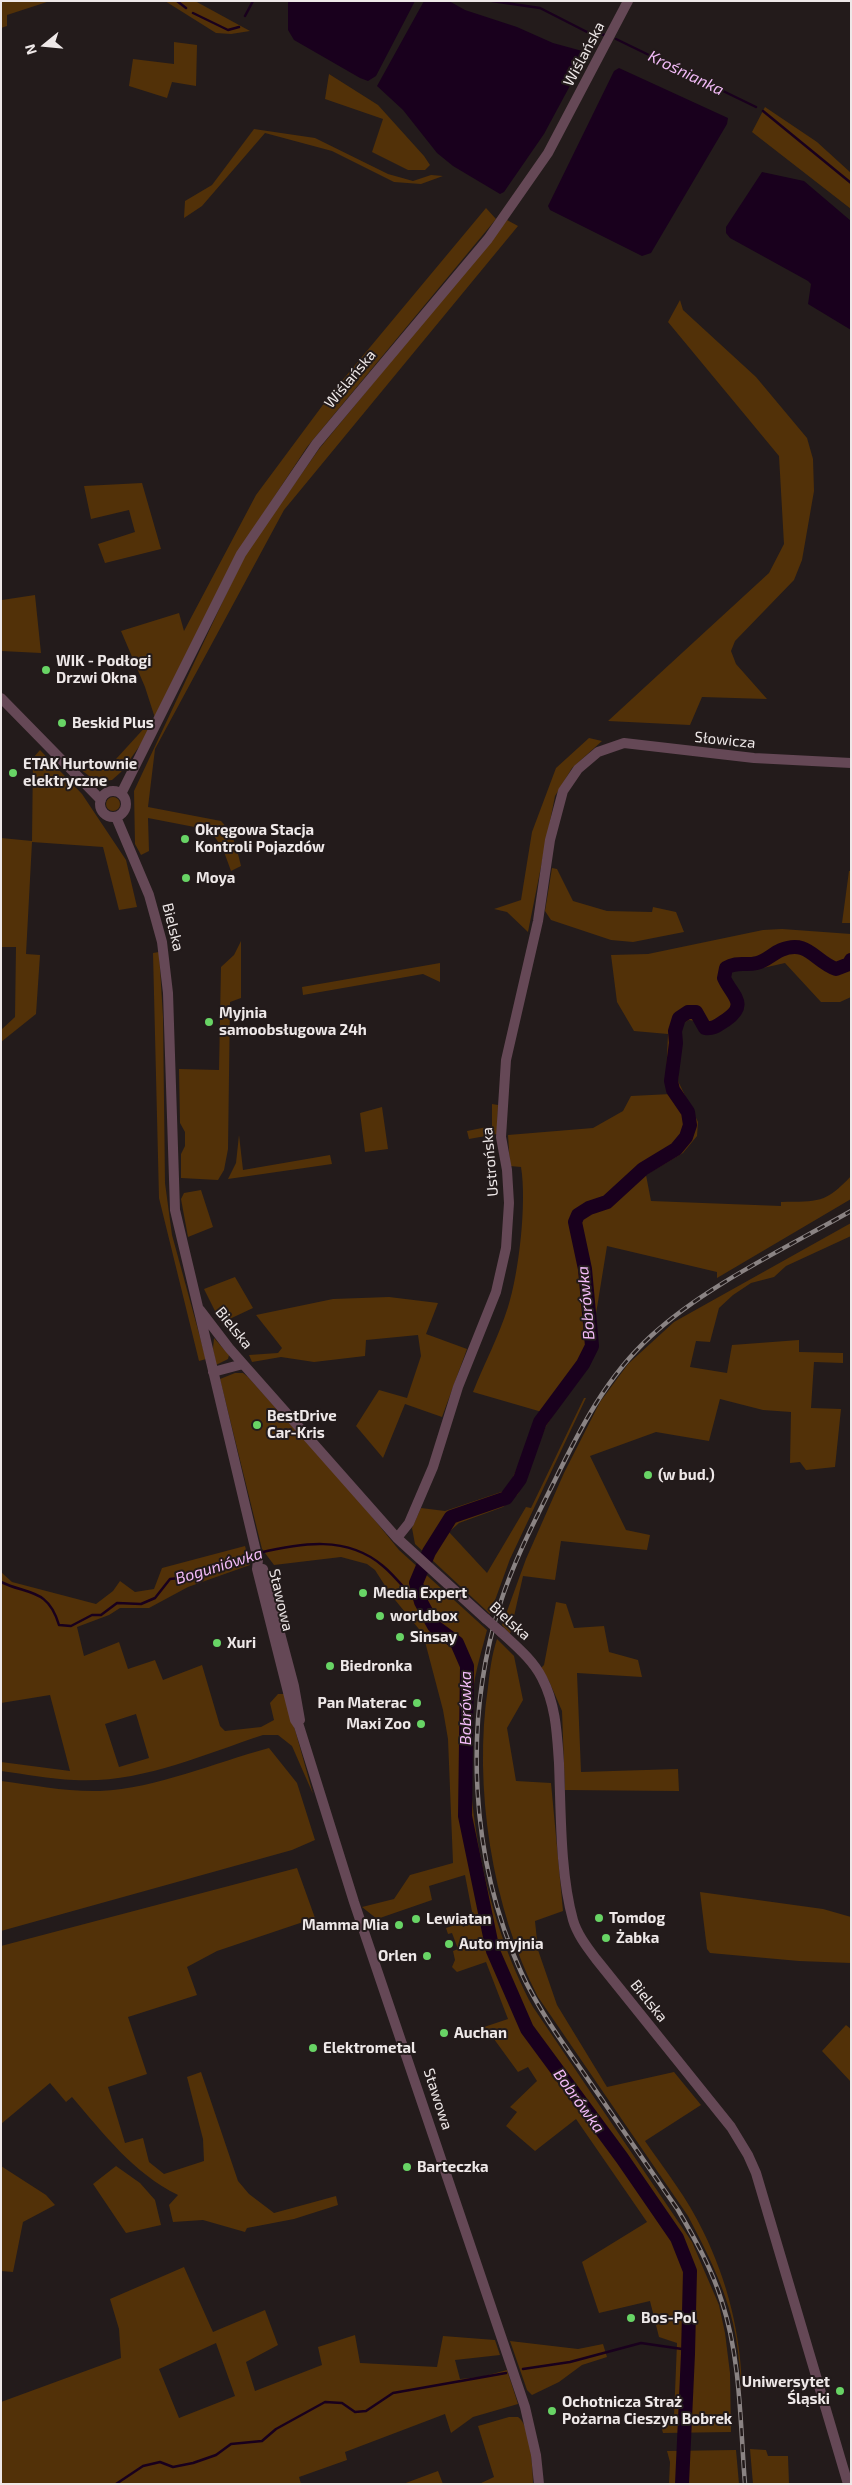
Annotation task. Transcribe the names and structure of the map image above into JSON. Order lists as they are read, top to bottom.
{
  "streets": {
    "street": [
      "Wiślańska",
      "Słowicza",
      "Bielska",
      "Ustrońska",
      "Stawowa"
    ]
  },
  "crossings": [
    ["Wiślańska", "Bielska"],
    ["Słowicza", "Ustrońska"],
    ["Bielska", "Ustrońska"]
  ],
  "water": ["Krośnianka", "Bobrówka", "Boguniówka"],
  "places": [
    "WIK - Podłogi Drzwi Okna",
    "Beskid Plus",
    "ETAK Hurtownie elektryczne",
    "Okręgowa Stacja Kontroli Pojazdów",
    "Moya",
    "Myjnia samoobsługowa 24h",
    "BestDrive Car-Kris",
    "(w bud.)",
    "Media Expert",
    "worldbox",
    "Sinsay",
    "Xuri",
    "Biedronka",
    "Pan Materac",
    "Maxi Zoo",
    "Tomdog",
    "Lewiatan",
    "Mamma Mia",
    "Żabka",
    "Auto myjnia",
    "Orlen",
    "Auchan",
    "Elektrometal",
    "Barteczka",
    "Bos-Pol",
    "Uniwersytet Śląski",
    "Ochotnicza Straż Pożarna Cieszyn Bobrek"
  ],
  "north": "left"
}
